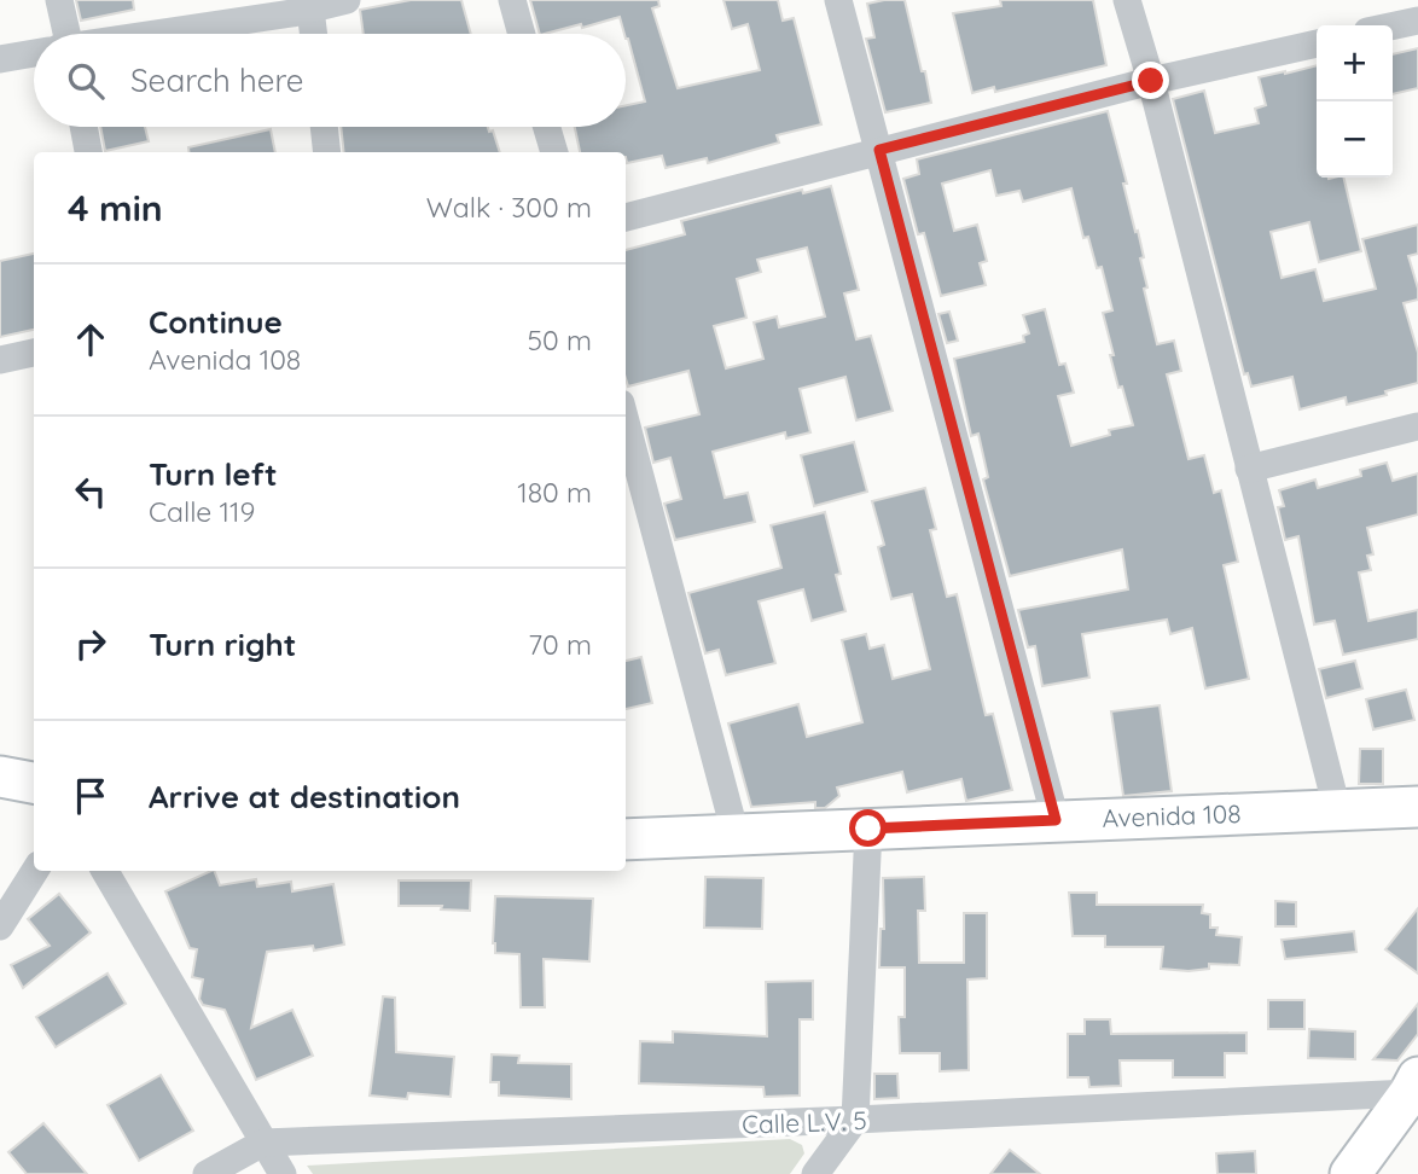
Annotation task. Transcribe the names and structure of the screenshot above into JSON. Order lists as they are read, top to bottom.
{
  "streets": {
    "street": ["Avenida 108", "Calle L.V. 5"]
  },
  "page": {
    "map_buttons": ["+", "−"],
    "search": "Search here",
    "heading": ["4 min", "Walk · 300 m"],
    "list": [
      ["Continue", "Avenida 108", "50 m"],
      ["Turn left", "Calle 119", "180 m"],
      ["Turn right", "70 m"],
      "Arrive at destination"
    ]
  }
}
